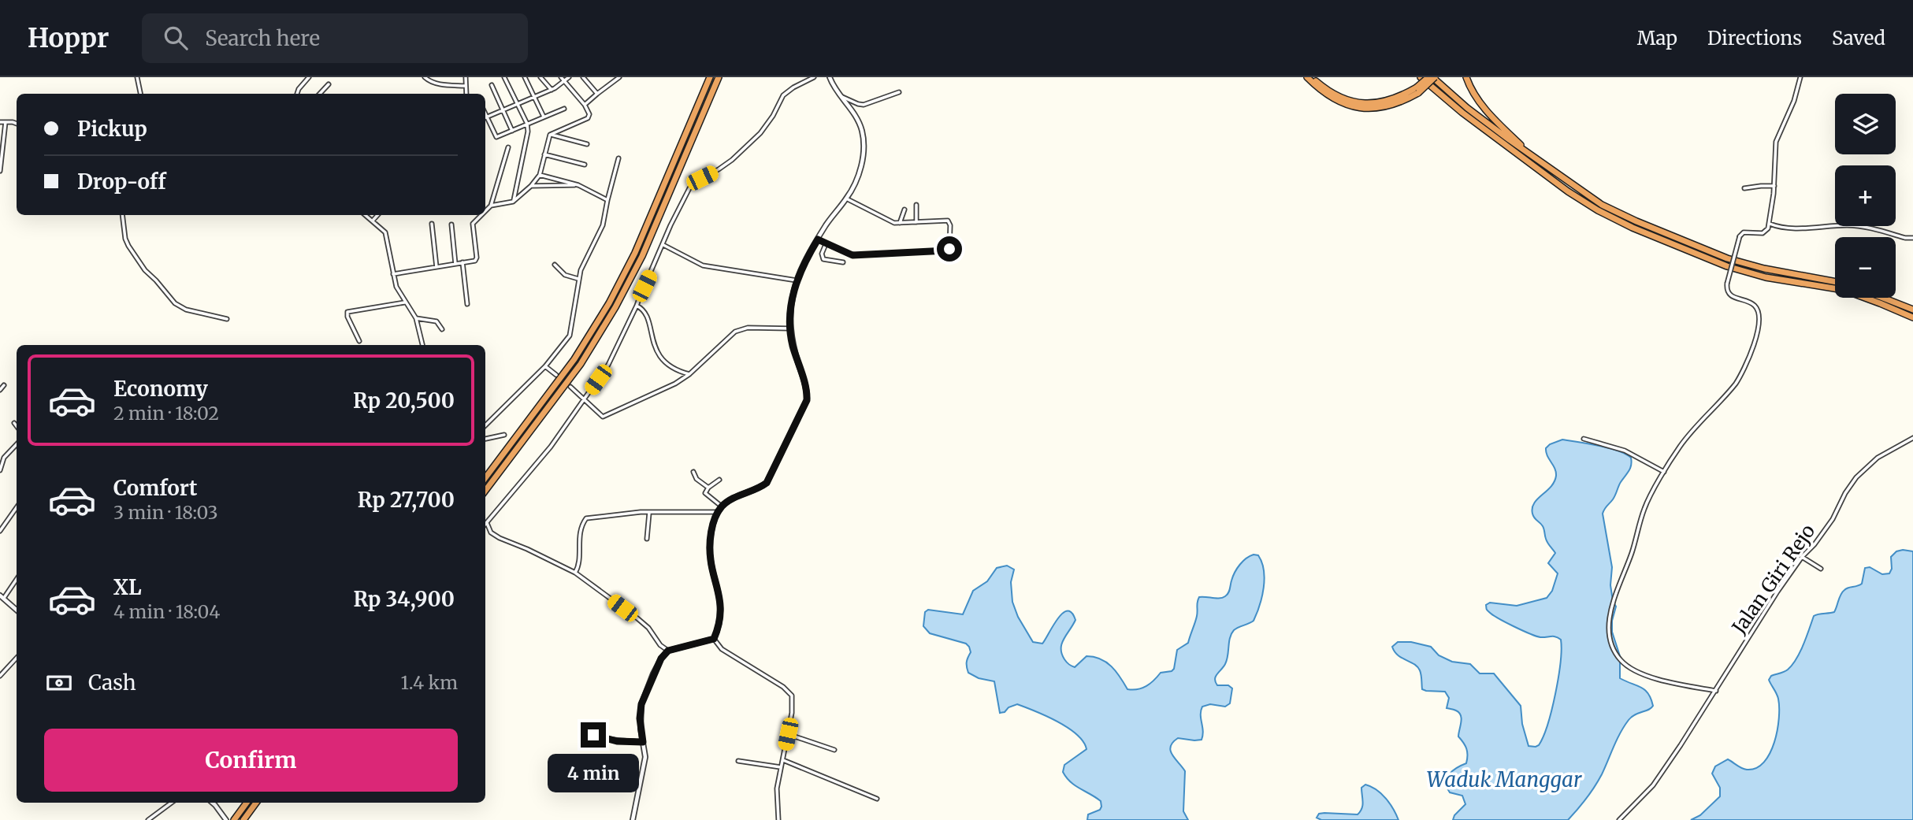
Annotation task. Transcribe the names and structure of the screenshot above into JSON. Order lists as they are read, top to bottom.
{
  "streets": {
    "street": ["Jalan Giri Rejo"]
  },
  "water": ["Waduk Manggar"],
  "page": {
    "header": "Hoppr",
    "search": "Search here",
    "nav": ["Map", "Directions", "Saved"],
    "map_buttons": ["+", "−"],
    "banner": ["Pickup", "Drop-off"],
    "list": [
      {
        "name": "Economy",
        "note": "2 min · 18:02",
        "value": "Rp 20,500"
      },
      {
        "name": "Comfort",
        "note": "3 min · 18:03",
        "value": "Rp 27,700"
      },
      {
        "name": "XL",
        "note": "4 min · 18:04",
        "value": "Rp 34,900"
      }
    ],
    "pay": ["Cash", "1.4 km"],
    "buttons": "Confirm",
    "bubble": "4 min"
  }
}
